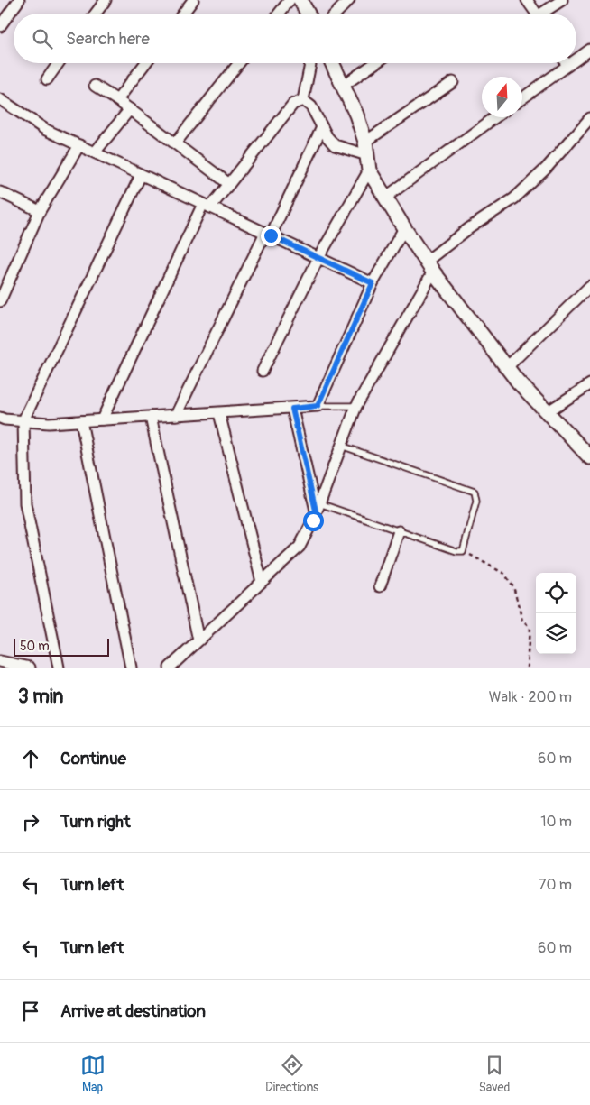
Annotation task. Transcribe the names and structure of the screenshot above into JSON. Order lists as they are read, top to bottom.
{
  "scale_bar": "50 m",
  "north": "top",
  "page": {
    "search": "Search here",
    "scale": "50 m",
    "heading": ["3 min", "Walk · 200 m"],
    "list": [
      ["Continue", "60 m"],
      ["Turn right", "10 m"],
      ["Turn left", "70 m"],
      ["Turn left", "60 m"],
      "Arrive at destination"
    ],
    "nav": ["Map", "Directions", "Saved"]
  }
}
